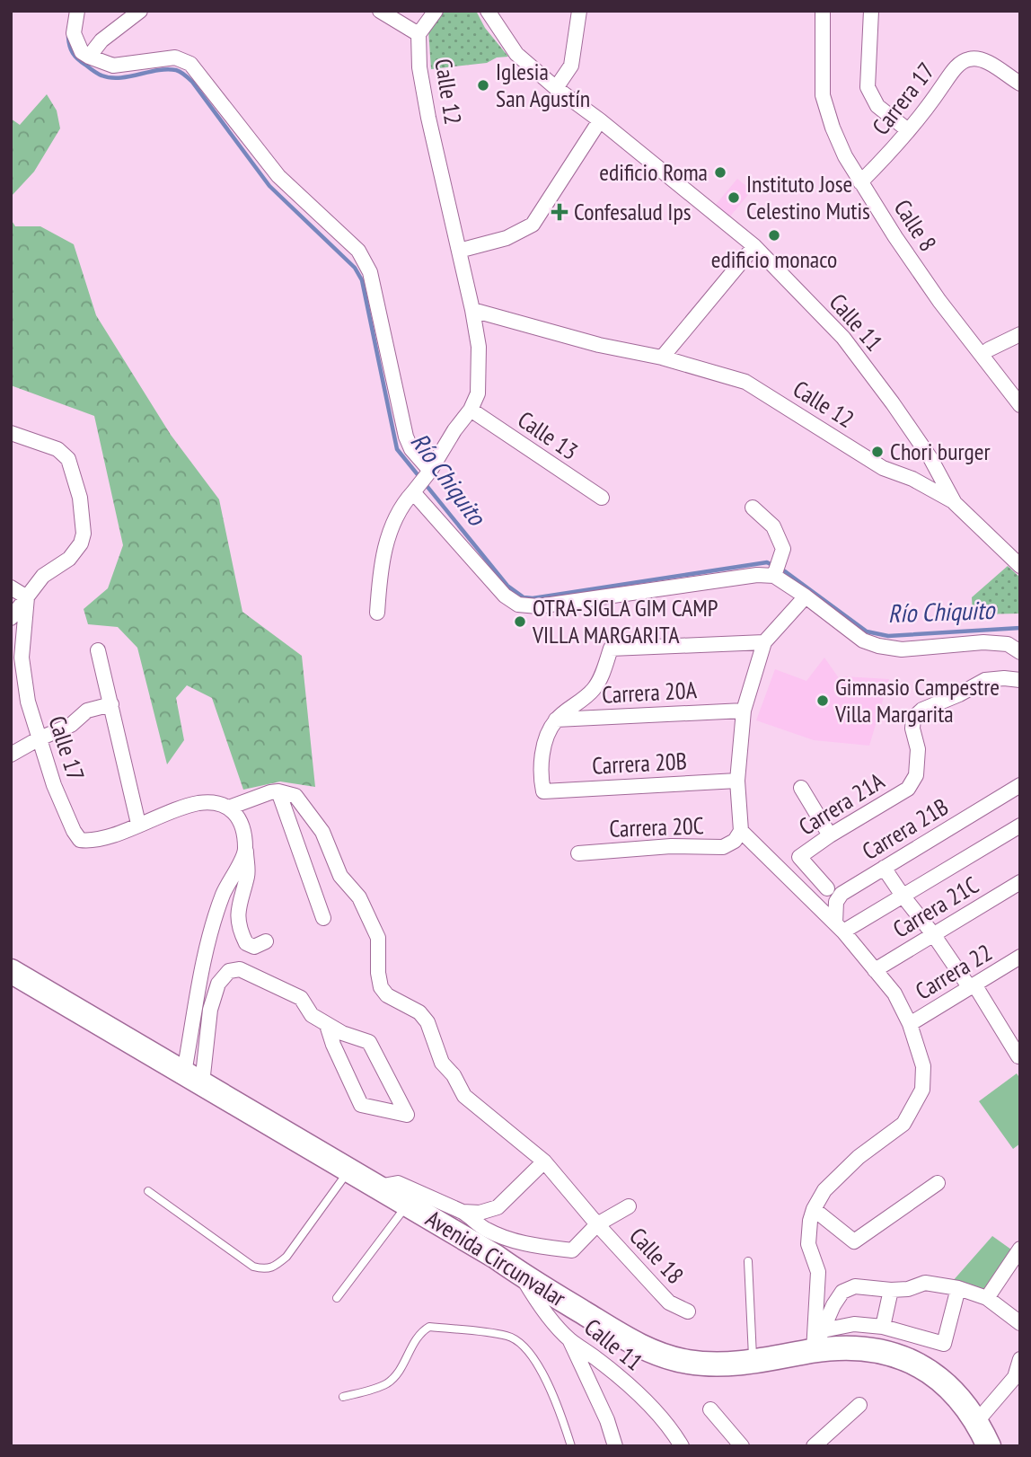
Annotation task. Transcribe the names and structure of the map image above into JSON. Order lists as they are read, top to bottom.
{
  "streets": {
    "main road": ["Avenida Circunvalar"],
    "street": [
      "Calle 12",
      "Carrera 17",
      "Calle 8",
      "Calle 11",
      "Calle 13",
      "Carrera 20A",
      "Calle 17",
      "Carrera 20B",
      "Carrera 21A",
      "Carrera 20C",
      "Carrera 21B",
      "Carrera 21C",
      "Carrera 22",
      "Calle 18"
    ]
  },
  "crossings": [
    ["Calle 12", "Calle 11"],
    ["Calle 12", "Calle 13"],
    ["Carrera 17", "Calle 8"],
    ["Calle 11", "Avenida Circunvalar"],
    ["Carrera 20A", "Carrera 20B"]
  ],
  "water": ["Río Chiquito"],
  "places": {
    "other": [
      "Iglesia San Agustín",
      "edificio Roma",
      "Instituto Jose Celestino Mutis",
      "edificio monaco",
      "Chori burger",
      "OTRA-SIGLA GIM CAMP VILLA MARGARITA",
      "Gimnasio Campestre Villa Margarita"
    ],
    "health": ["Confesalud Ips"]
  }
}
